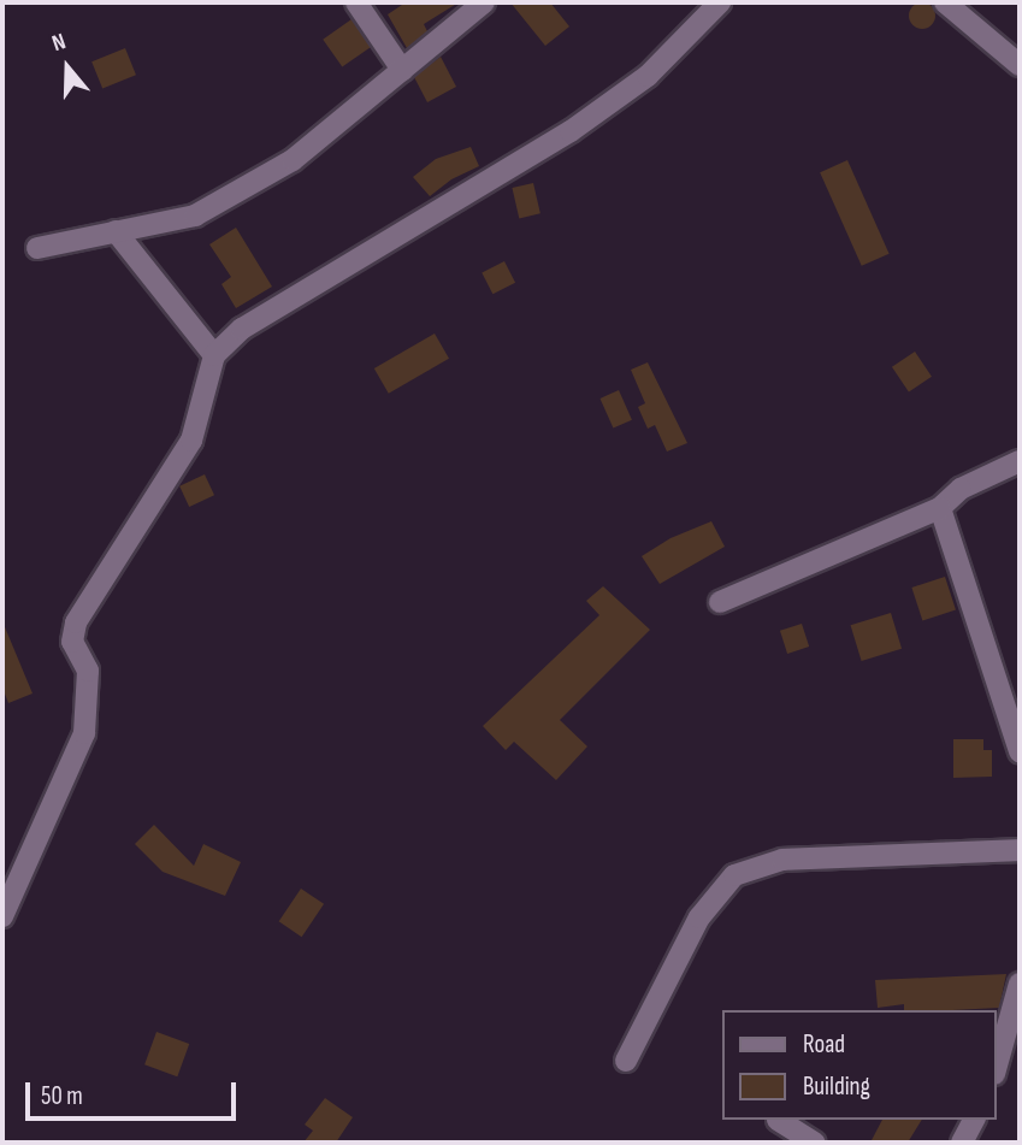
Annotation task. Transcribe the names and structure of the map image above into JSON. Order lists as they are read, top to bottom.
{
  "legend": ["Road", "Building"],
  "scale_bar": "50 m",
  "north": "top"
}
